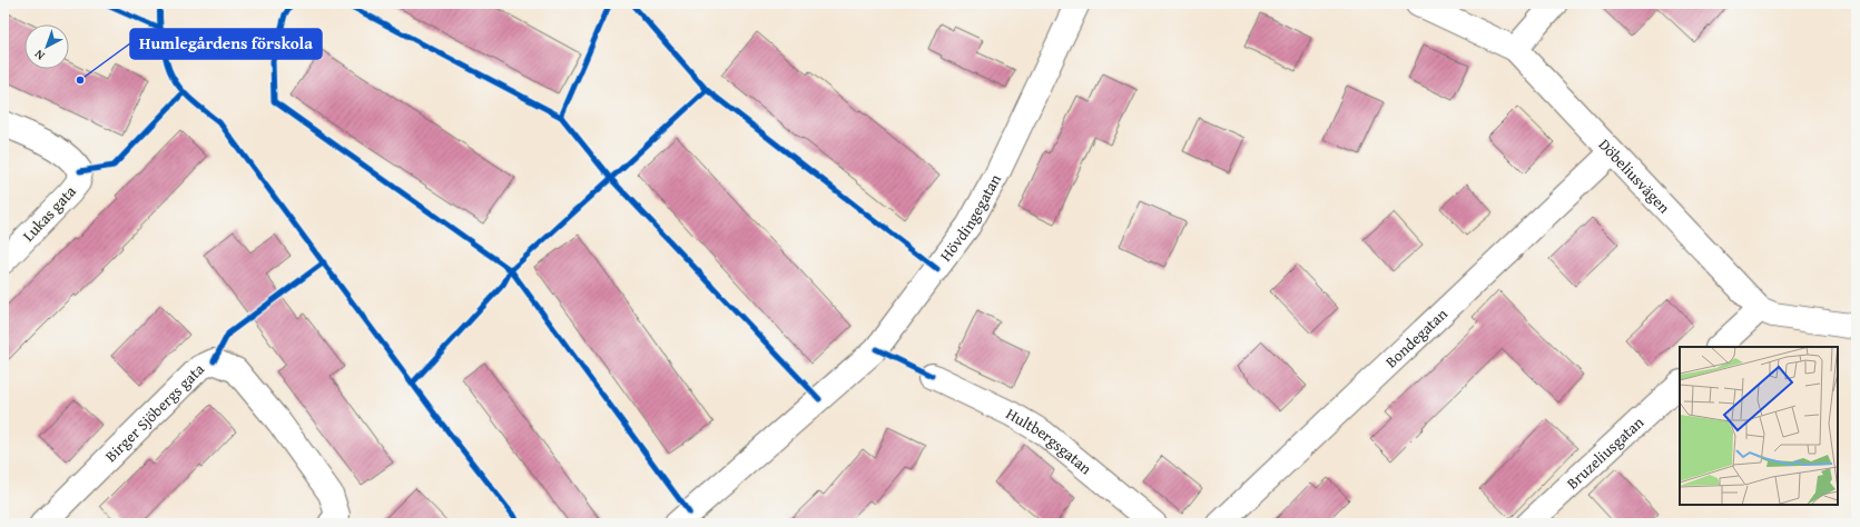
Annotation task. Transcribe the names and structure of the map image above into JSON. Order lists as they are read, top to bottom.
{
  "streets": {
    "street": [
      "Döbeliusvägen",
      "Lukas gata",
      "Hövdingegatan",
      "Bondegatan",
      "Birger Sjöbergs gata",
      "Hultbergsgatan",
      "Bruzeliusgatan"
    ]
  },
  "crossings": [
    ["Döbeliusvägen", "Bondegatan"]
  ],
  "places": ["Humlegårdens förskola"],
  "north": "bottom left"
}
